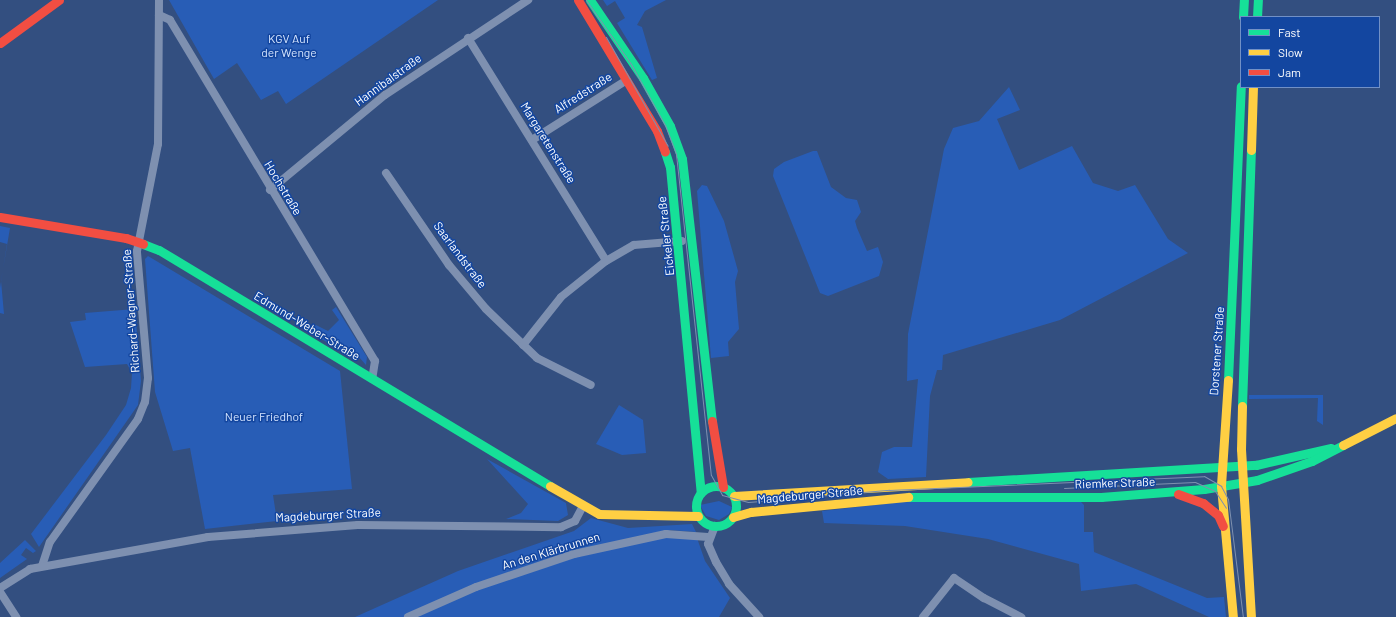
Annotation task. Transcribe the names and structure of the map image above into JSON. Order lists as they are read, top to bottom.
{
  "streets": {
    "main road": [
      "Eickeler Straße",
      "Edmund-Weber-Straße",
      "Dorstener Straße",
      "Riemker Straße",
      "Magdeburger Straße"
    ],
    "street": [
      "Hannibalstraße",
      "Alfredstraße",
      "Margaretenstraße",
      "Hochstraße",
      "Saarlandstraße",
      "Richard-Wagner-Straße",
      "An den Klärbrunnen"
    ]
  },
  "crossings": [
    ["Hannibalstraße", "Margaretenstraße"],
    ["Hannibalstraße", "Hochstraße"],
    ["Alfredstraße", "Margaretenstraße"],
    ["Alfredstraße", "Eickeler Straße"],
    ["Hochstraße", "Richard-Wagner-Straße"],
    ["Hochstraße", "Edmund-Weber-Straße"],
    ["Eickeler Straße", "Magdeburger Straße"],
    ["Richard-Wagner-Straße", "Edmund-Weber-Straße"],
    ["Richard-Wagner-Straße", "Magdeburger Straße"],
    ["Edmund-Weber-Straße", "Magdeburger Straße"],
    ["Dorstener Straße", "Riemker Straße"],
    ["Riemker Straße", "Magdeburger Straße"]
  ],
  "parks": ["KGV Auf der Wenge", "Neuer Friedhof"],
  "legend": ["Fast", "Slow", "Jam"]
}
